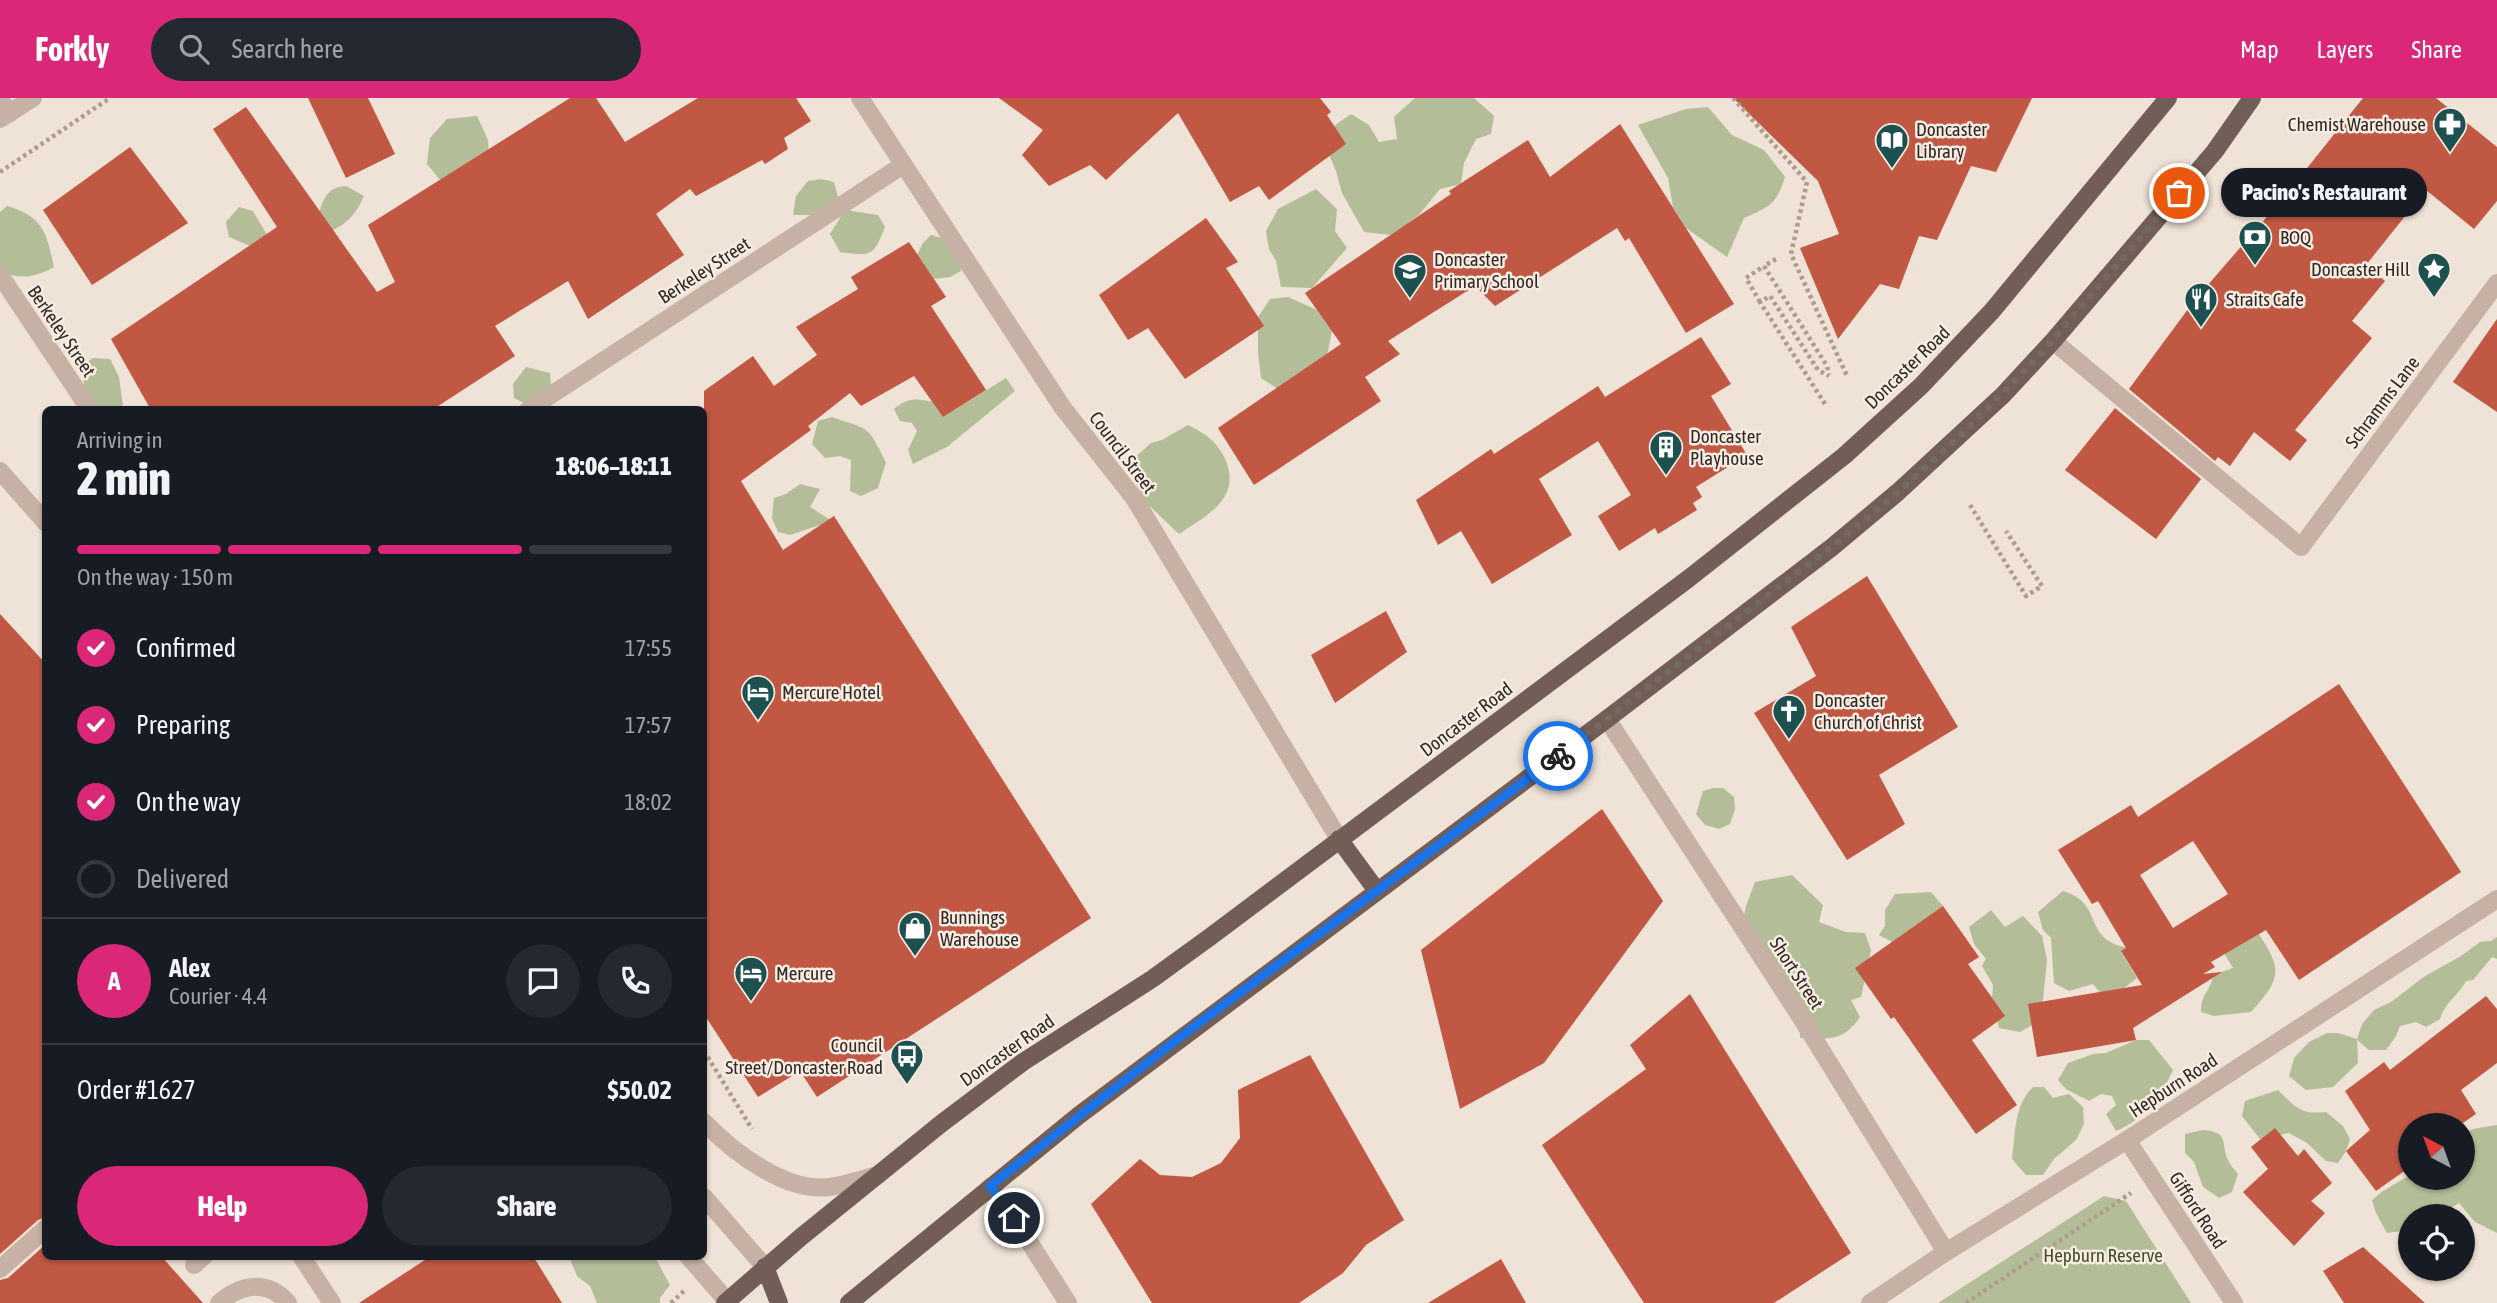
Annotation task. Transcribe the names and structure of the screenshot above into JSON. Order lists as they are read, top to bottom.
{
  "streets": {
    "main road": ["Doncaster Road"],
    "street": [
      "Berkeley Street",
      "Schramms Lane",
      "Council Street",
      "Short Street",
      "Hepburn Road",
      "Gifford Road"
    ]
  },
  "crossings": [
    ["Berkeley Street", "Council Street"],
    ["Doncaster Road", "Council Street"],
    ["Short Street", "Hepburn Road"],
    ["Hepburn Road", "Gifford Road"]
  ],
  "parks": ["Hepburn Reserve"],
  "places": {
    "pharmacy": ["Chemist Warehouse"],
    "library": ["Doncaster Library"],
    "other": ["Pacino's Restaurant"],
    "bank": ["BOQ"],
    "place": ["Doncaster Hill"],
    "school or university": ["Doncaster Primary School"],
    "restaurant": ["Straits Cafe"],
    "building": ["Doncaster Playhouse"],
    "hotel": ["Mercure Hotel", "Mercure"],
    "church": ["Doncaster Church of Christ"],
    "shop": ["Bunnings Warehouse"],
    "bus stop": ["Council Street/Doncaster Road"]
  },
  "north": "top left",
  "page": {
    "header": "Forkly",
    "search": "Search here",
    "nav": ["Map", "Layers", "Share"],
    "bubble": "Pacino's Restaurant",
    "heading": ["2 min", "Arriving in", "18:06–18:11"],
    "panel": [
      "Alex",
      "Courier · 4.4",
      "Order #1627",
      "$50.02"
    ],
    "bar": "On the way · 150 m",
    "list": [
      ["Confirmed", "17:55"],
      ["Preparing", "17:57"],
      ["On the way", "18:02"],
      "Delivered"
    ],
    "round": "A",
    "buttons": ["Help", "Share"]
  }
}
